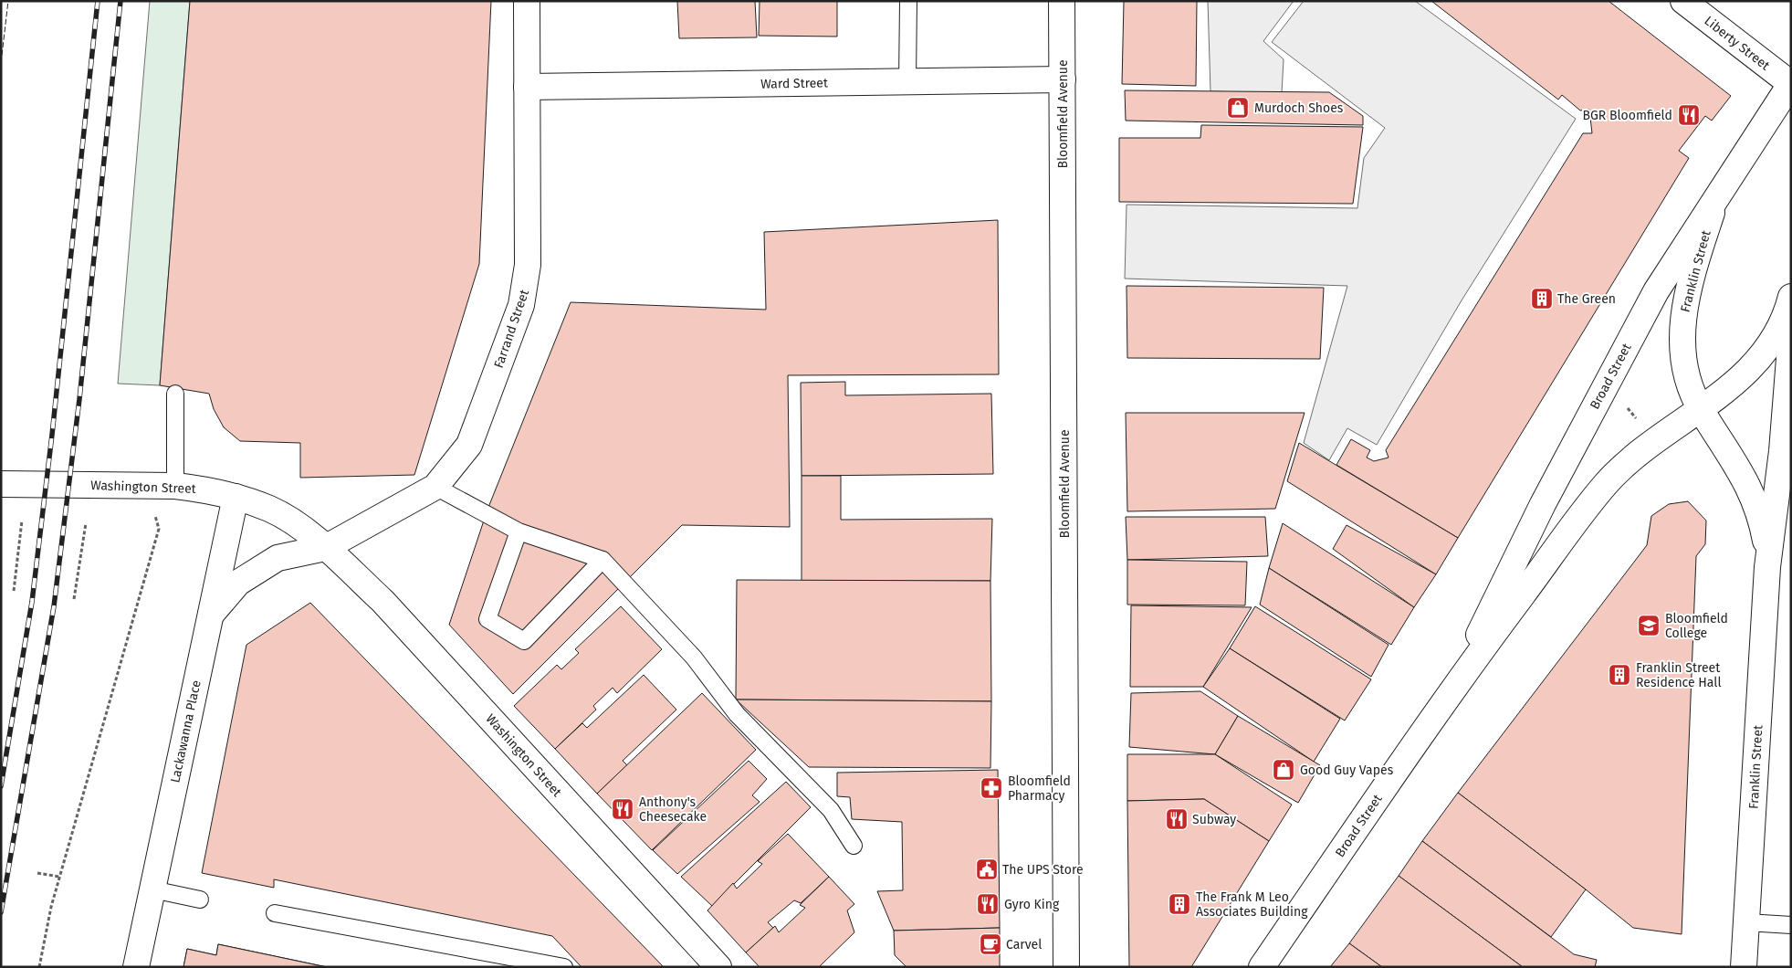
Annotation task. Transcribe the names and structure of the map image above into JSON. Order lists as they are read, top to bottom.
{
  "streets": {
    "main road": [
      "Liberty Street",
      "Ward Street",
      "Bloomfield Avenue",
      "Franklin Street",
      "Farrand Street",
      "Broad Street",
      "Washington Street",
      "Lackawanna Place"
    ]
  },
  "crossings": [
    ["Liberty Street", "Broad Street"],
    ["Ward Street", "Bloomfield Avenue"],
    ["Ward Street", "Farrand Street"],
    ["Franklin Street", "Broad Street"],
    ["Farrand Street", "Washington Street"],
    ["Washington Street", "Lackawanna Place"]
  ],
  "places": {
    "shop": ["Murdoch Shoes", "Good Guy Vapes"],
    "restaurant": [
      "BGR Bloomfield",
      "Anthony's Cheesecake",
      "Subway",
      "Gyro King"
    ],
    "building": ["The Green", "Franklin Street Residence Hall", "The Frank M Leo Associates Building"],
    "school or university": ["Bloomfield College"],
    "pharmacy": ["Bloomfield Pharmacy"],
    "public building": ["The UPS Store"],
    "cafe": ["Carvel"]
  }
}
